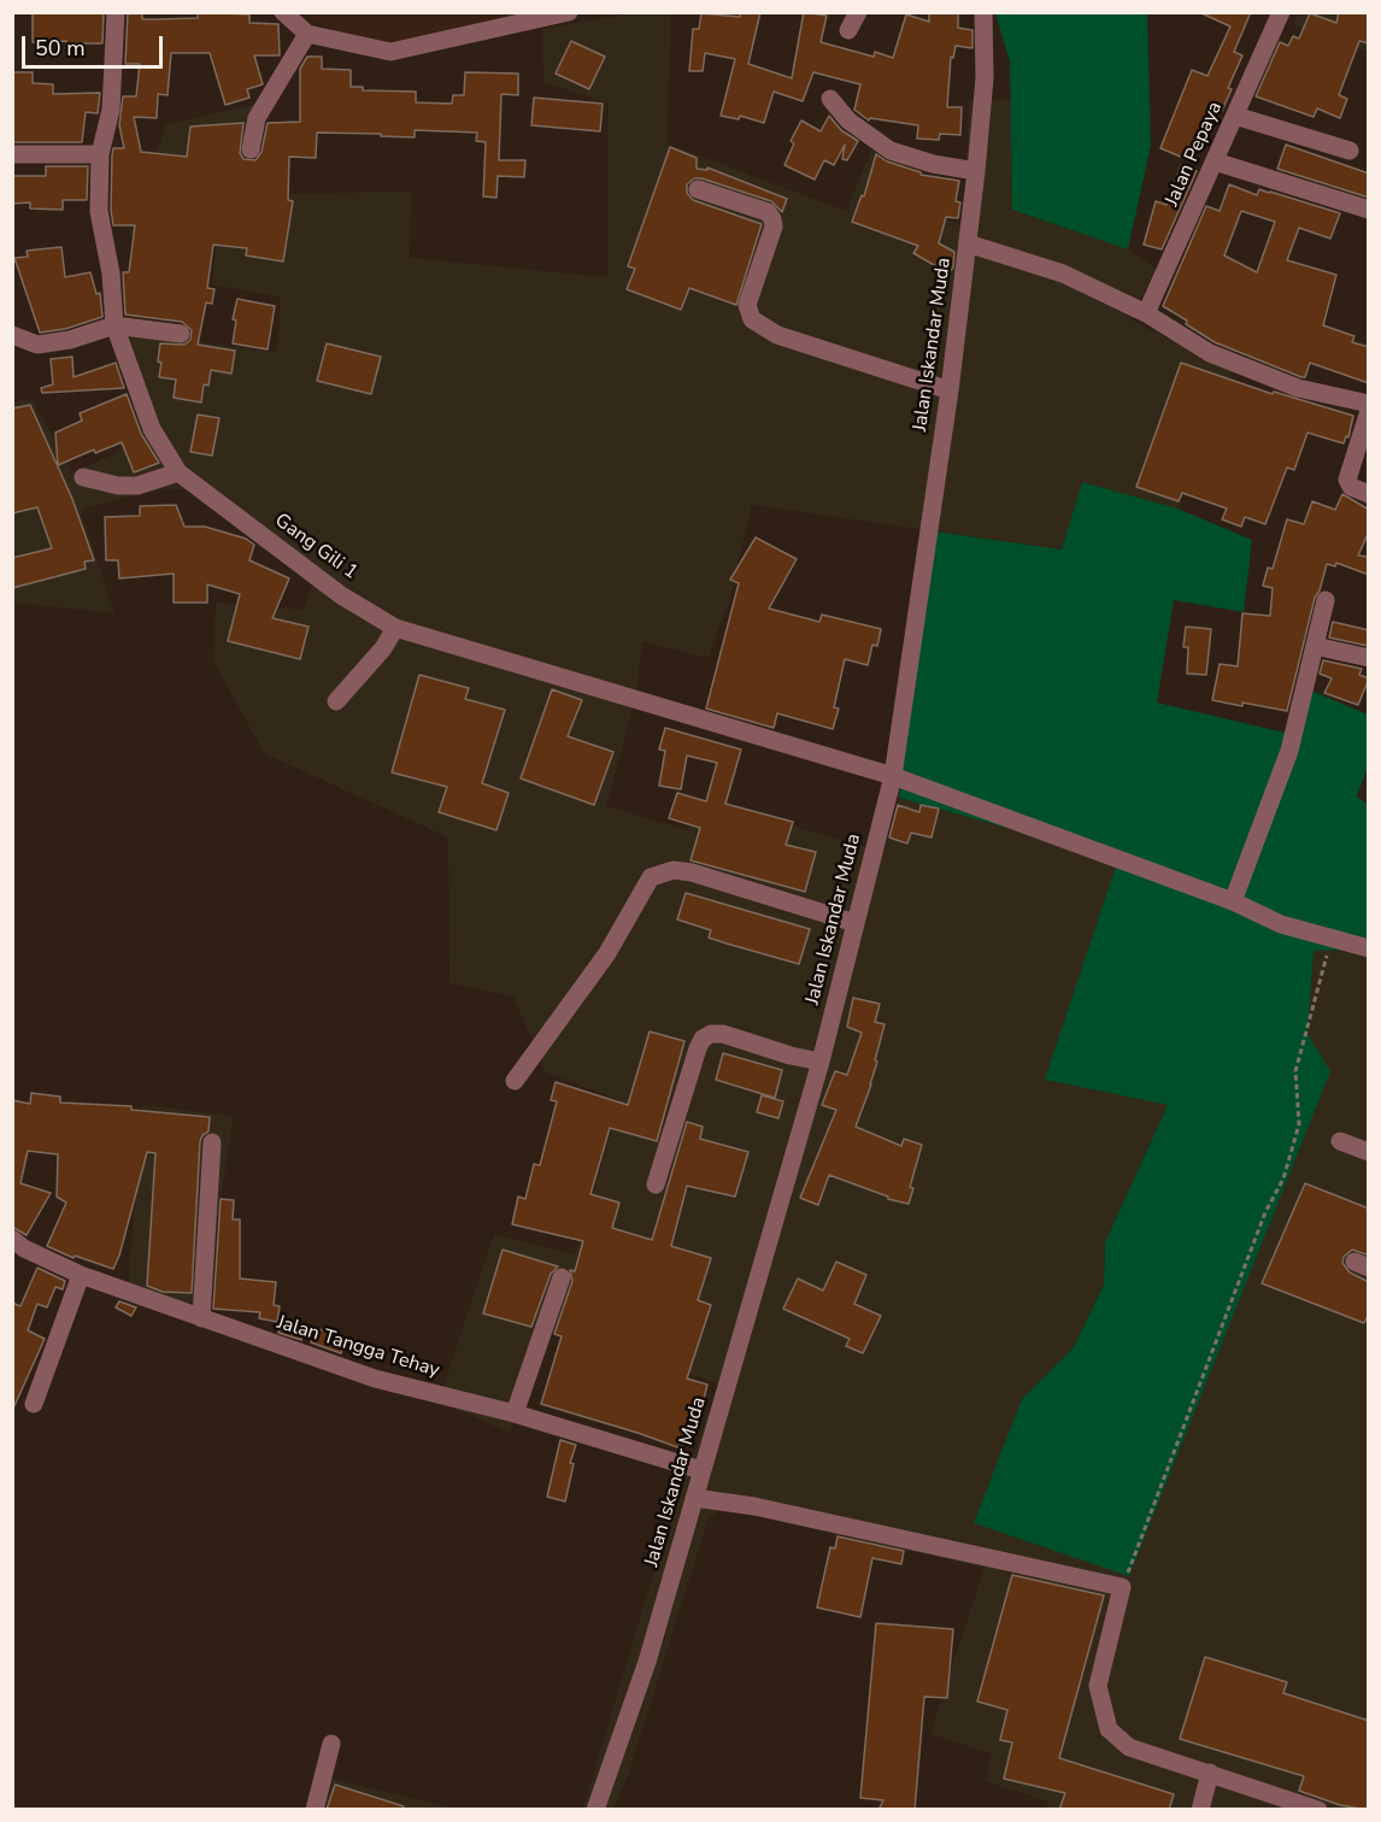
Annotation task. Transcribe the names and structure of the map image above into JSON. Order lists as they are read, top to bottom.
{
  "streets": {
    "street": [
      "Jalan Pepaya",
      "Jalan Iskandar Muda",
      "Gang Gili 1",
      "Jalan Tangga Tehay"
    ]
  },
  "crossings": [
    ["Jalan Iskandar Muda", "Gang Gili 1"],
    ["Jalan Iskandar Muda", "Jalan Tangga Tehay"]
  ],
  "scale_bar": "50 m"
}
